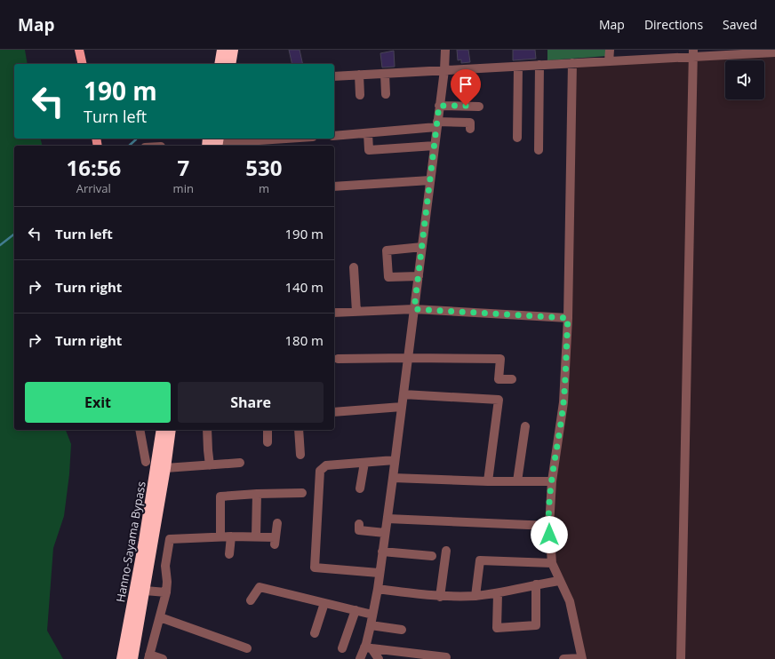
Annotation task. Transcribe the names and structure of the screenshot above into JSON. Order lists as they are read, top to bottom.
{
  "streets": {
    "highway": ["Hanno-Sayama Bypass"]
  },
  "page": {
    "header": "Map",
    "nav": ["Map", "Directions", "Saved"],
    "turn": ["190 m", "Turn left"],
    "eta": [
      "16:56",
      "Arrival",
      "7",
      "min",
      "530",
      "m"
    ],
    "list": [
      {
        "name": "Turn left",
        "value": "190 m"
      },
      {
        "name": "Turn right",
        "value": "140 m"
      },
      {
        "name": "Turn right",
        "value": "180 m"
      }
    ],
    "buttons": ["Exit", "Share"]
  }
}
